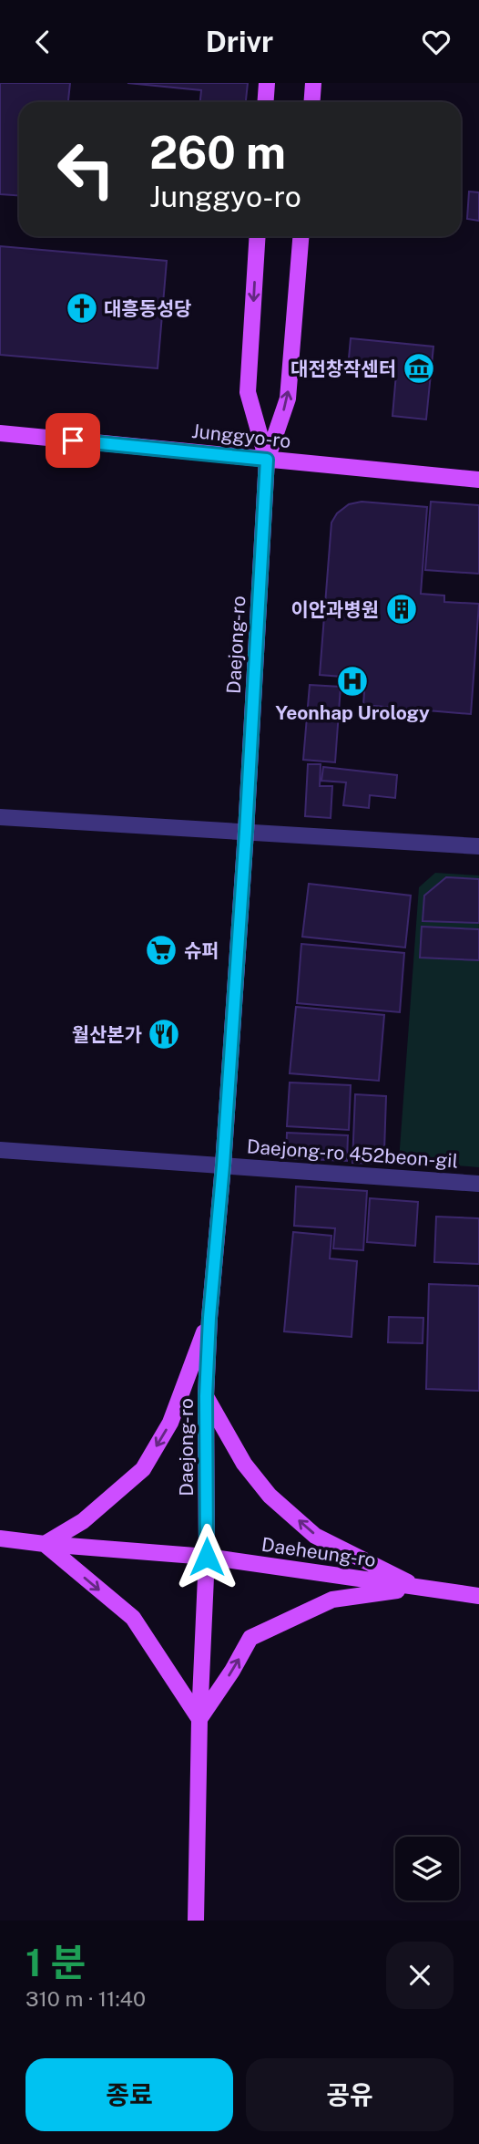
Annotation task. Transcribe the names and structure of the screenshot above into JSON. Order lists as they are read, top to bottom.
{
  "streets": {
    "main road": ["Junggyo-ro", "Daejong-ro", "Daeheung-ro"],
    "street": ["Daejong-ro 452beon-gil"]
  },
  "crossings": [
    ["Junggyo-ro", "Daejong-ro"],
    ["Daejong-ro", "Daejong-ro 452beon-gil"],
    ["Daejong-ro", "Daeheung-ro"]
  ],
  "places": {
    "church": ["대흥동성당"],
    "museum": ["대전창작센터"],
    "building": ["이안과병원"],
    "hospital": ["Yeonhap Urology"],
    "supermarket": ["슈퍼"],
    "restaurant": ["월산본가"]
  },
  "page": {
    "header": "Drivr",
    "turn": ["260 m", "Junggyo-ro"],
    "heading": ["1 분", "310 m · 11:40"],
    "buttons": ["종료", "공유"]
  }
}
